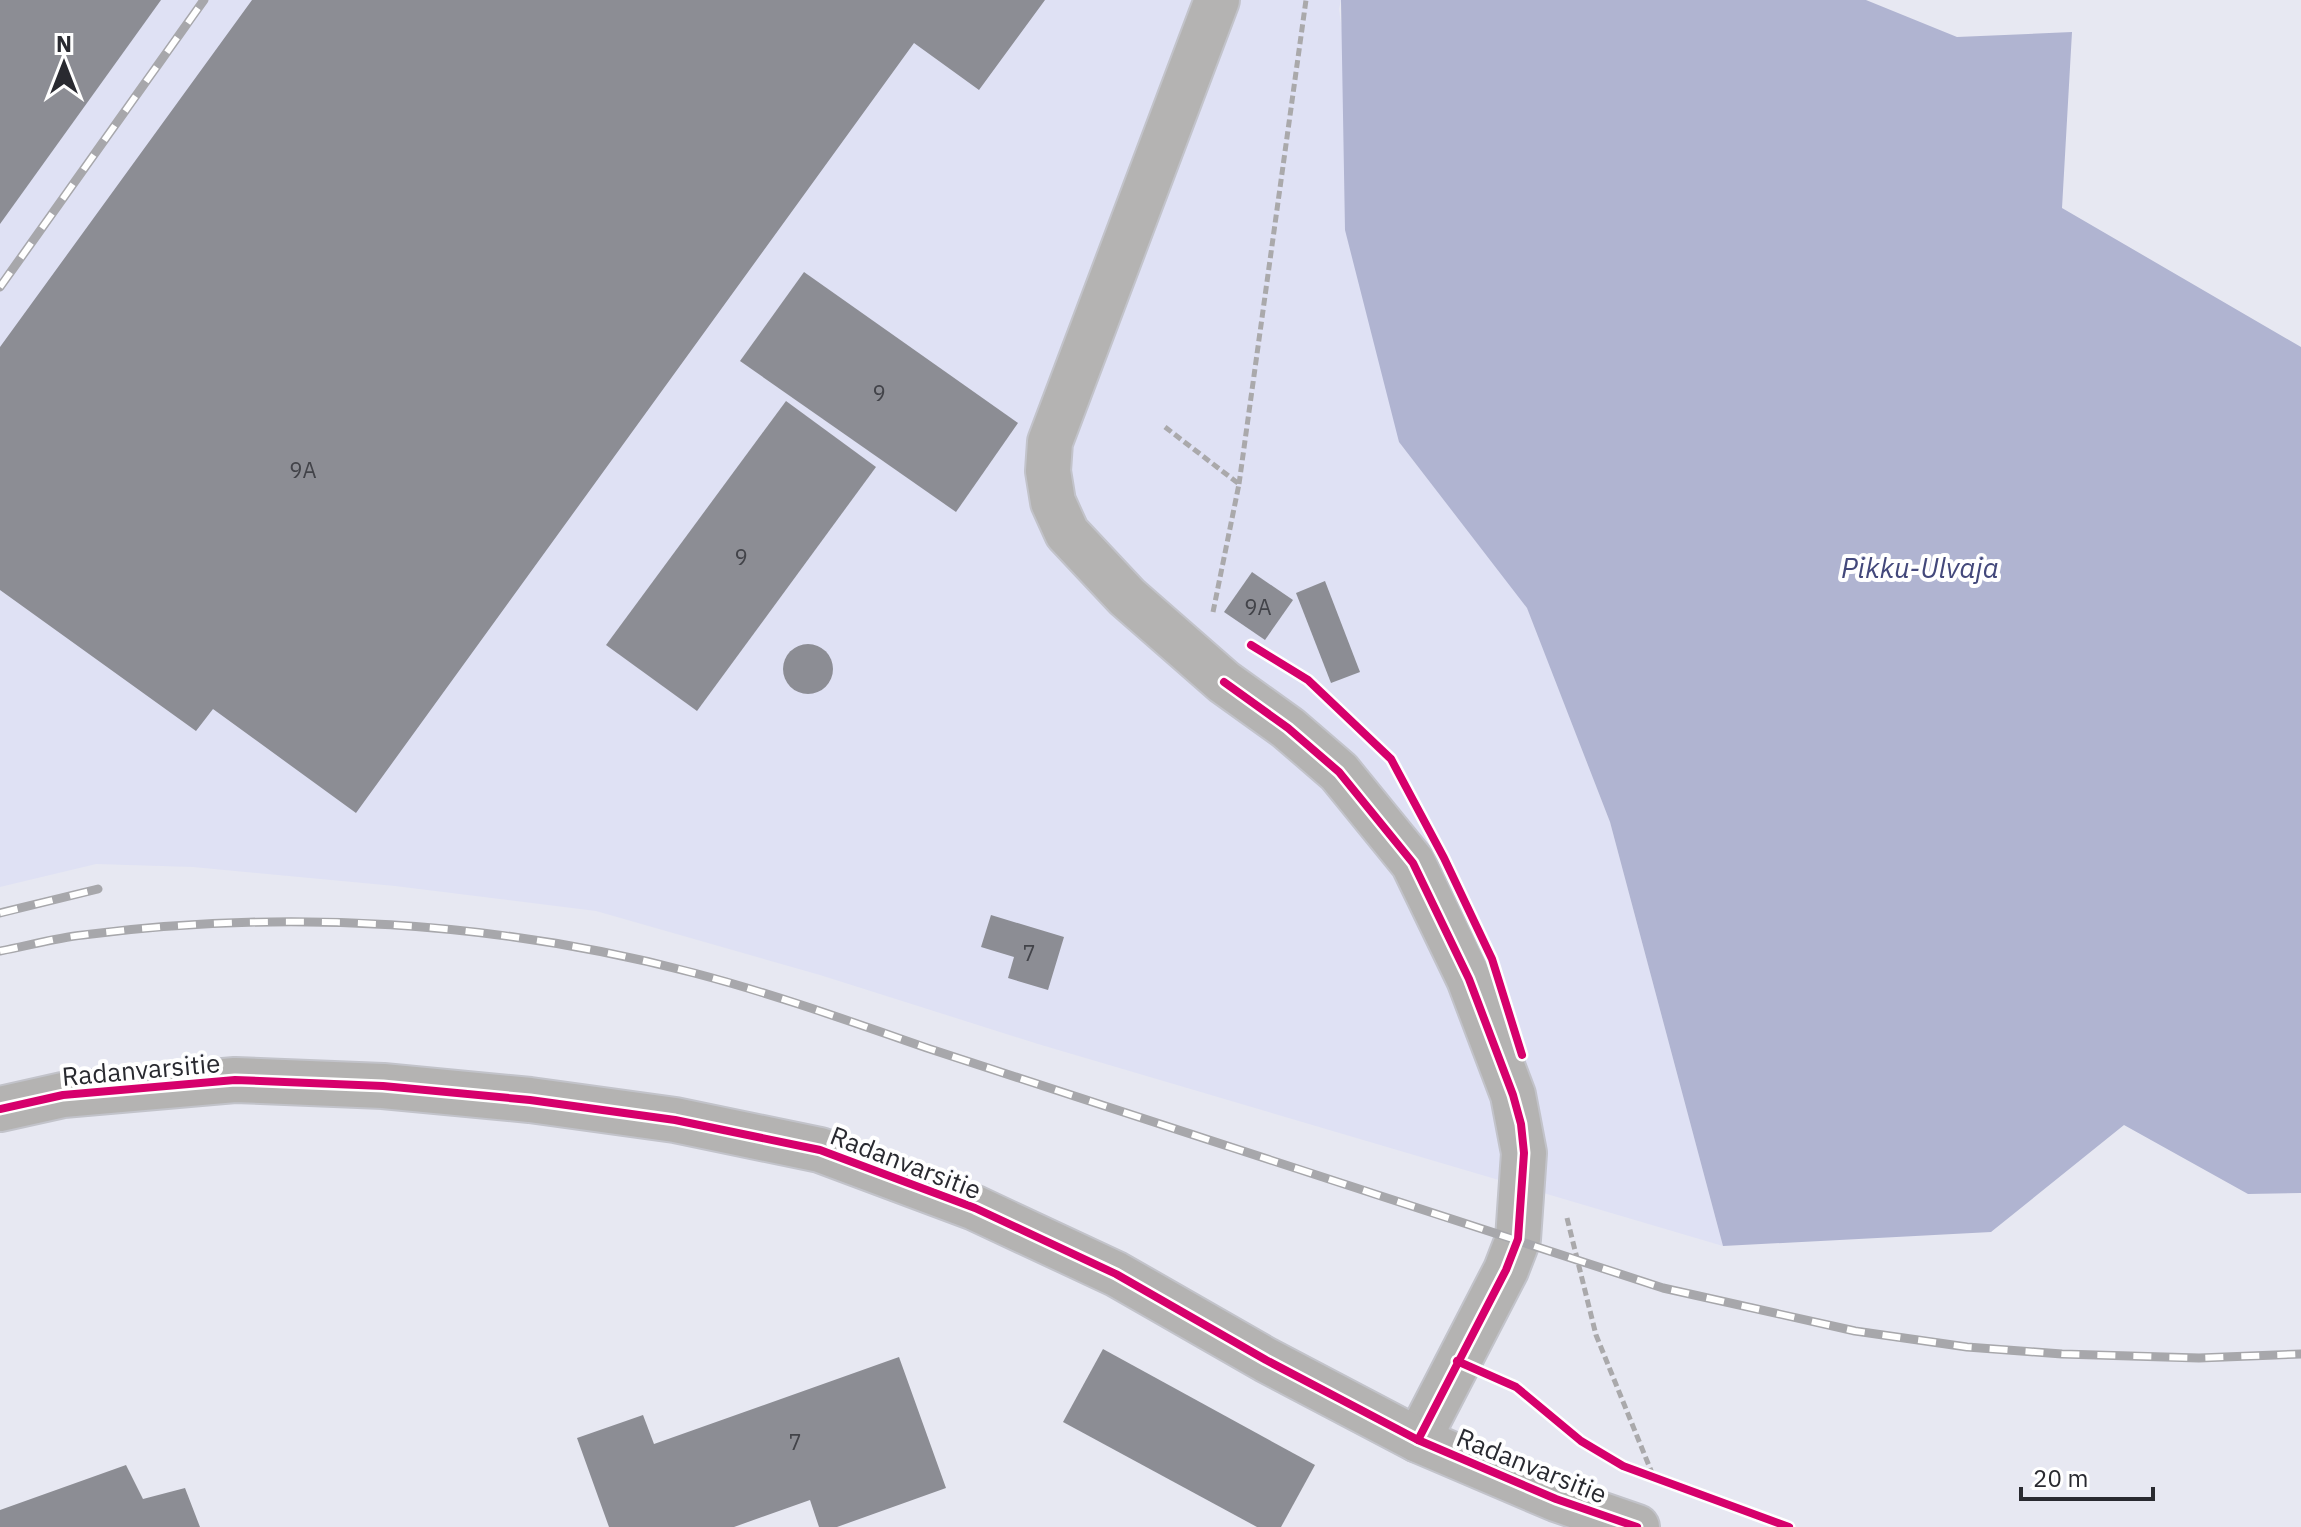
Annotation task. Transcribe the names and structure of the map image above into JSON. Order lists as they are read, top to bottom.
{
  "streets": {
    "street": ["Radanvarsitie"]
  },
  "water": ["Pikku-Ulvaja"],
  "house_numbers": [
    "9",
    "9A",
    "9",
    "9A",
    "7",
    "7"
  ],
  "scale_bar": "20 m",
  "north": "top"
}
